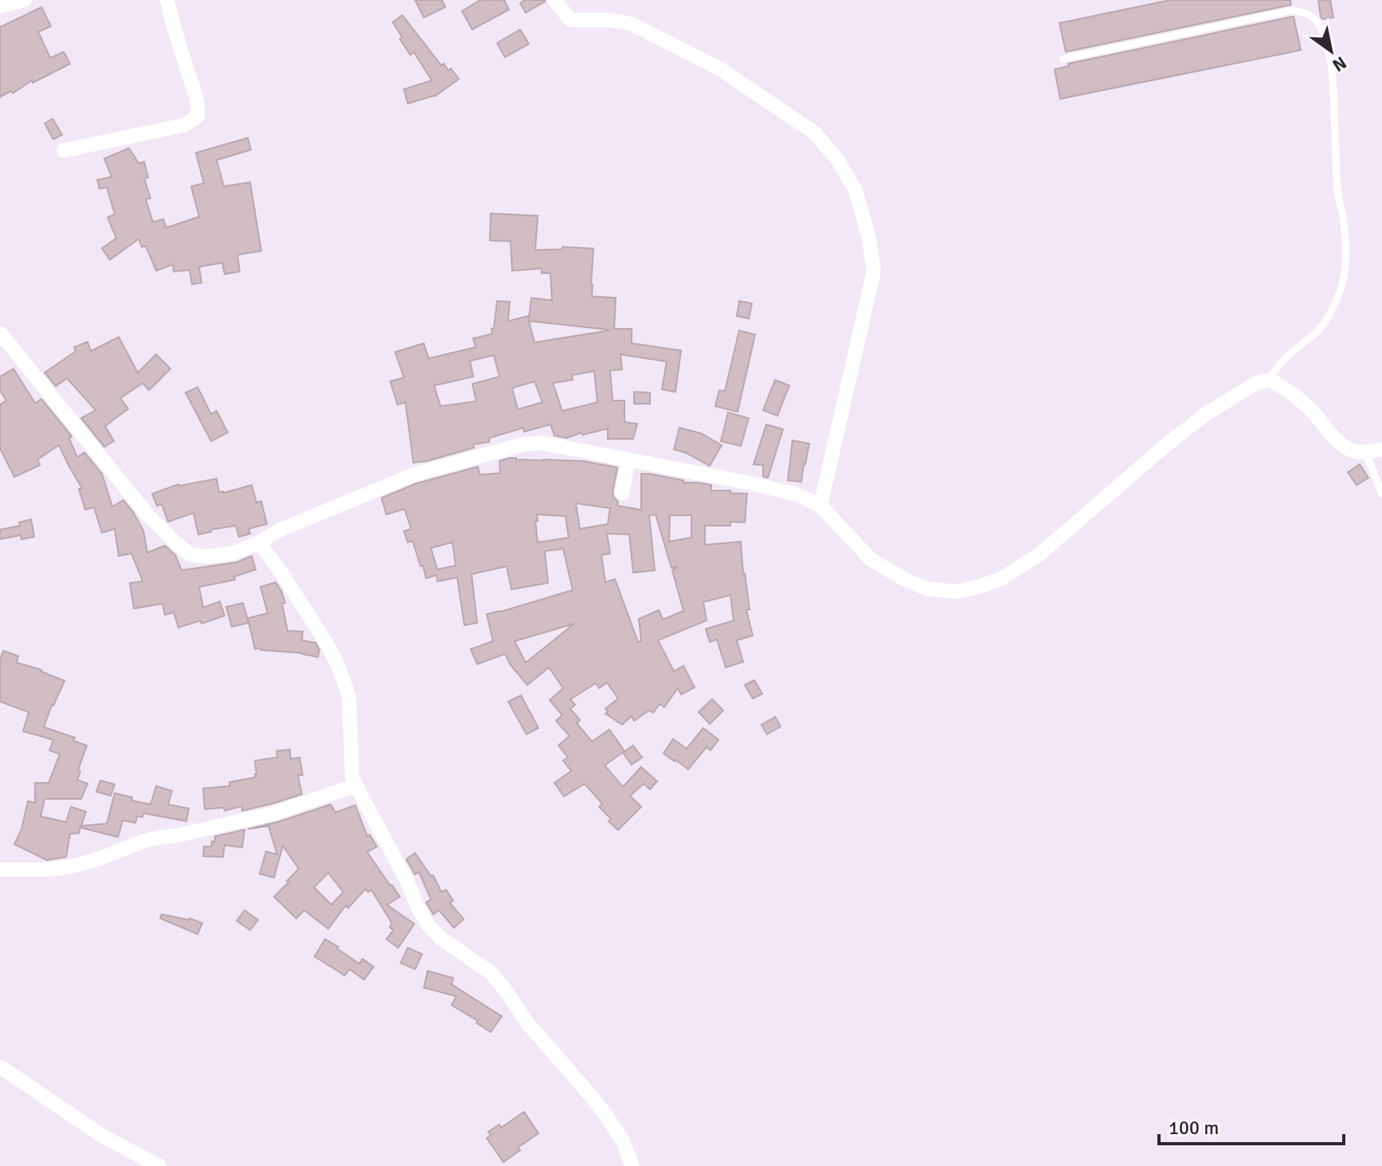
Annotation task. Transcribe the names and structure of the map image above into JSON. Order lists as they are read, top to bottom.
{
  "scale_bar": "100 m",
  "north": "bottom right"
}
